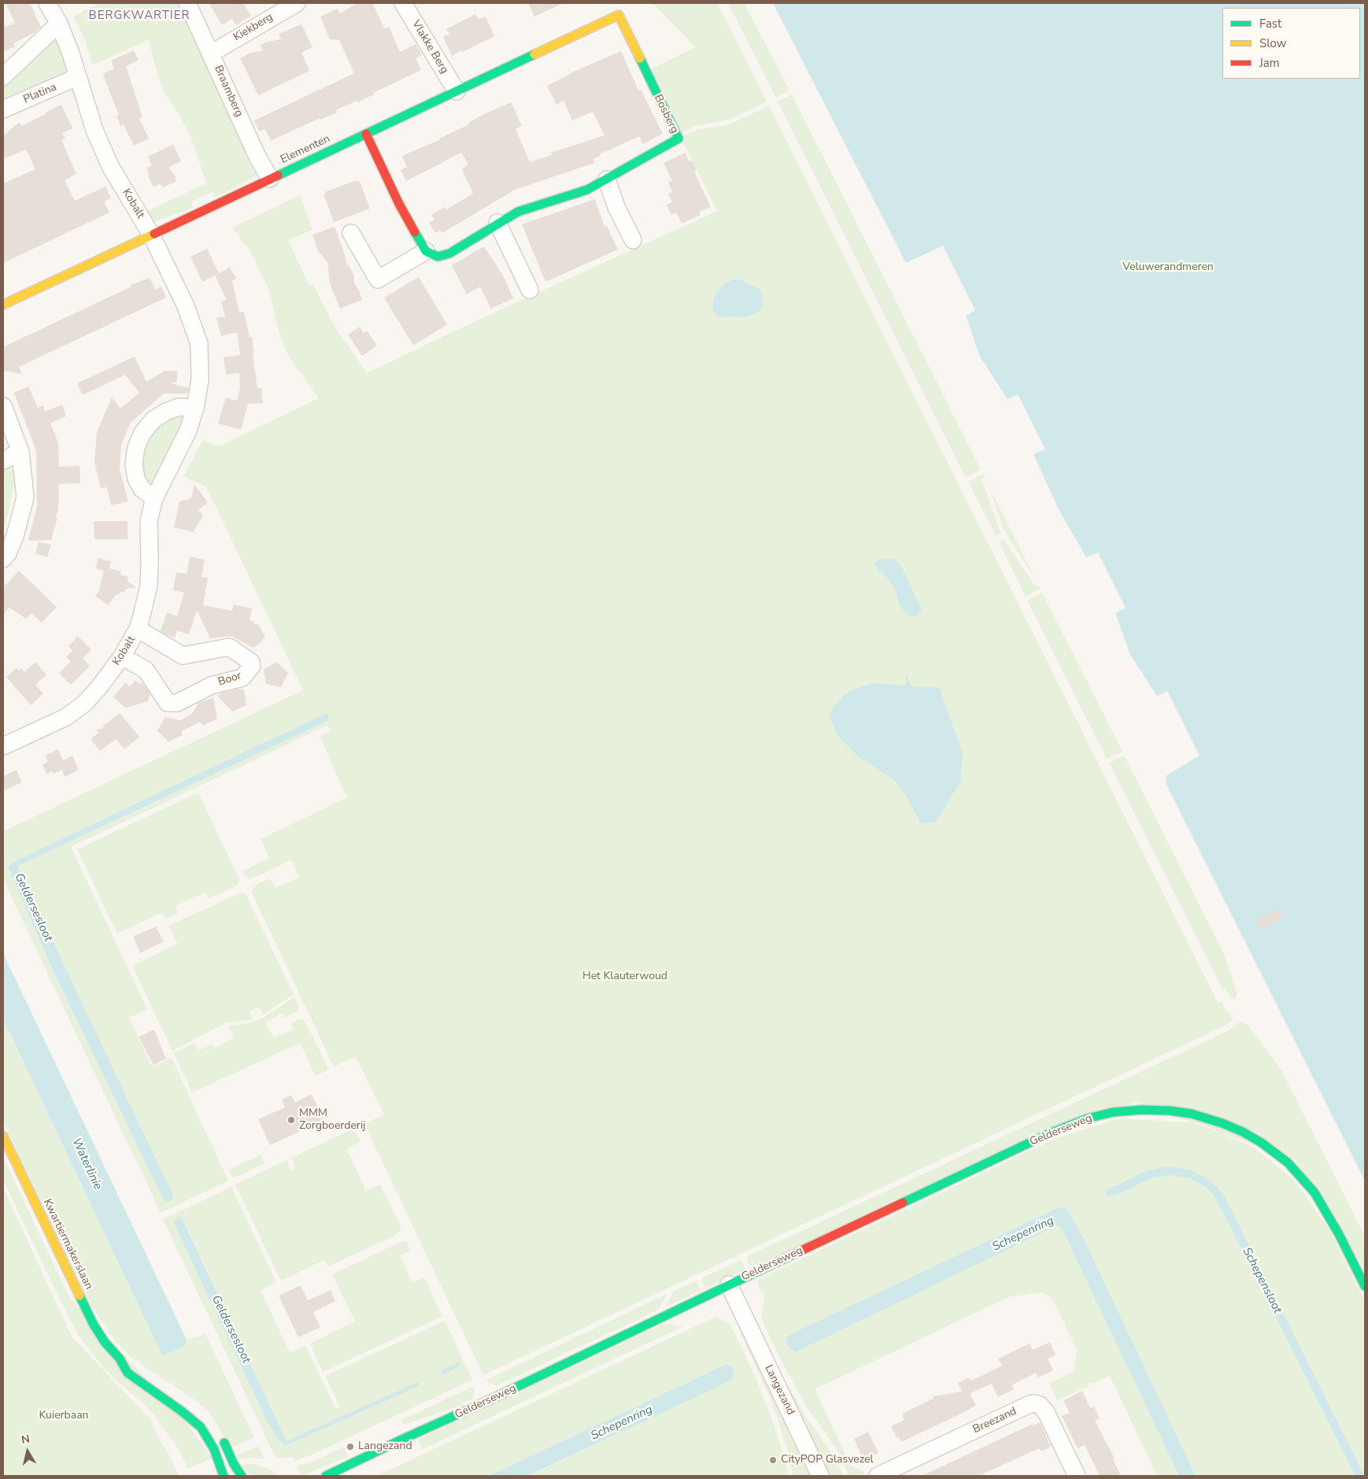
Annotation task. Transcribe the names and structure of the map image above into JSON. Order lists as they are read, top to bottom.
{
  "streets": {
    "street": [
      "Kiekberg",
      "Vlakke Berg",
      "Braamberg",
      "Platina",
      "Bosberg",
      "Elementen",
      "Kobalt",
      "Boor",
      "Gelderseweg",
      "Kwartiermakerslaan",
      "Langezand",
      "Breezand"
    ]
  },
  "crossings": [
    ["Kiekberg", "Braamberg"],
    ["Vlakke Berg", "Elementen"],
    ["Braamberg", "Elementen"],
    ["Platina", "Kobalt"],
    ["Bosberg", "Elementen"],
    ["Elementen", "Kobalt"],
    ["Kobalt", "Boor"],
    ["Gelderseweg", "Langezand"]
  ],
  "districts": ["BERGKWARTIER"],
  "water": [
    "Geldersesloot",
    "Waterlinie",
    "Schepenring",
    "Schepensloot"
  ],
  "parks": ["Veluwerandmeren", "Het Klauterwoud", "Kuierbaan"],
  "places": ["MMM Zorgboerderij", "Langezand", "CityPOP Glasvezel"],
  "legend": ["Fast", "Slow", "Jam"],
  "north": "top"
}
